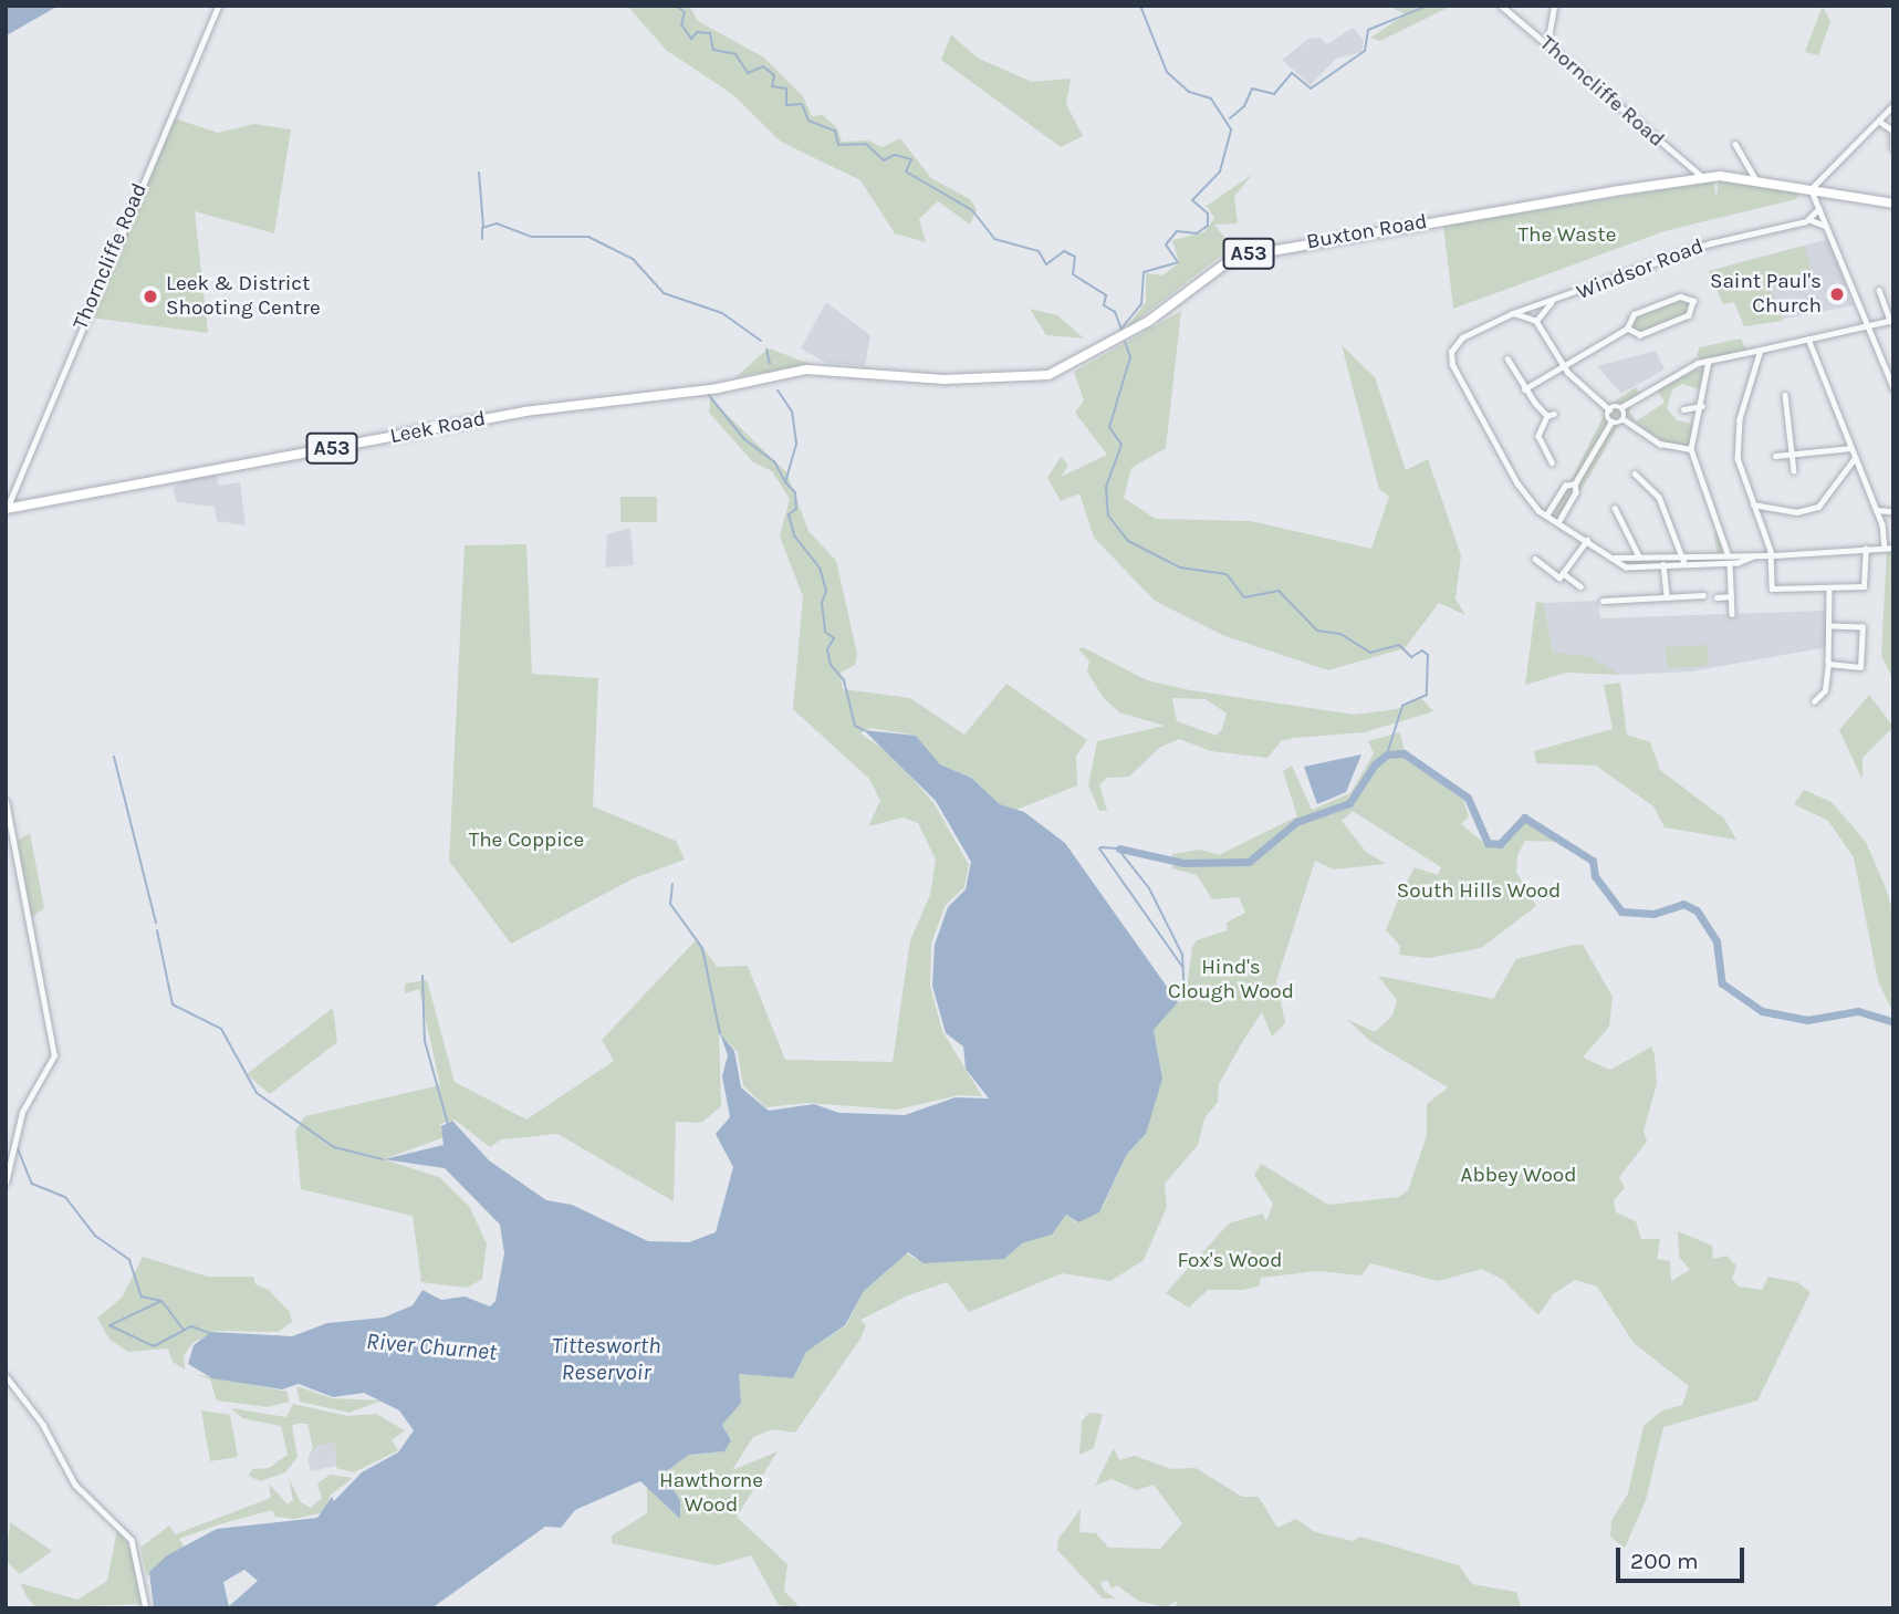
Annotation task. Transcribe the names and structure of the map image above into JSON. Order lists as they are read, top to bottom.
{
  "streets": {
    "highway": ["Buxton Road", "A53", "Leek Road"],
    "street": ["Thorncliffe Road", "Windsor Road"]
  },
  "crossings": [
    ["Thorncliffe Road", "Buxton Road"],
    ["Thorncliffe Road", "Leek Road"],
    ["Buxton Road", "Leek Road"]
  ],
  "water": ["Tittesworth Reservoir", "River Churnet"],
  "parks": [
    "The Waste",
    "The Coppice",
    "South Hills Wood",
    "Hind's Clough Wood",
    "Abbey Wood",
    "Fox's Wood",
    "Hawthorne Wood"
  ],
  "places": ["Saint Paul's Church", "Leek & District Shooting Centre"],
  "scale_bar": "200 m"
}
